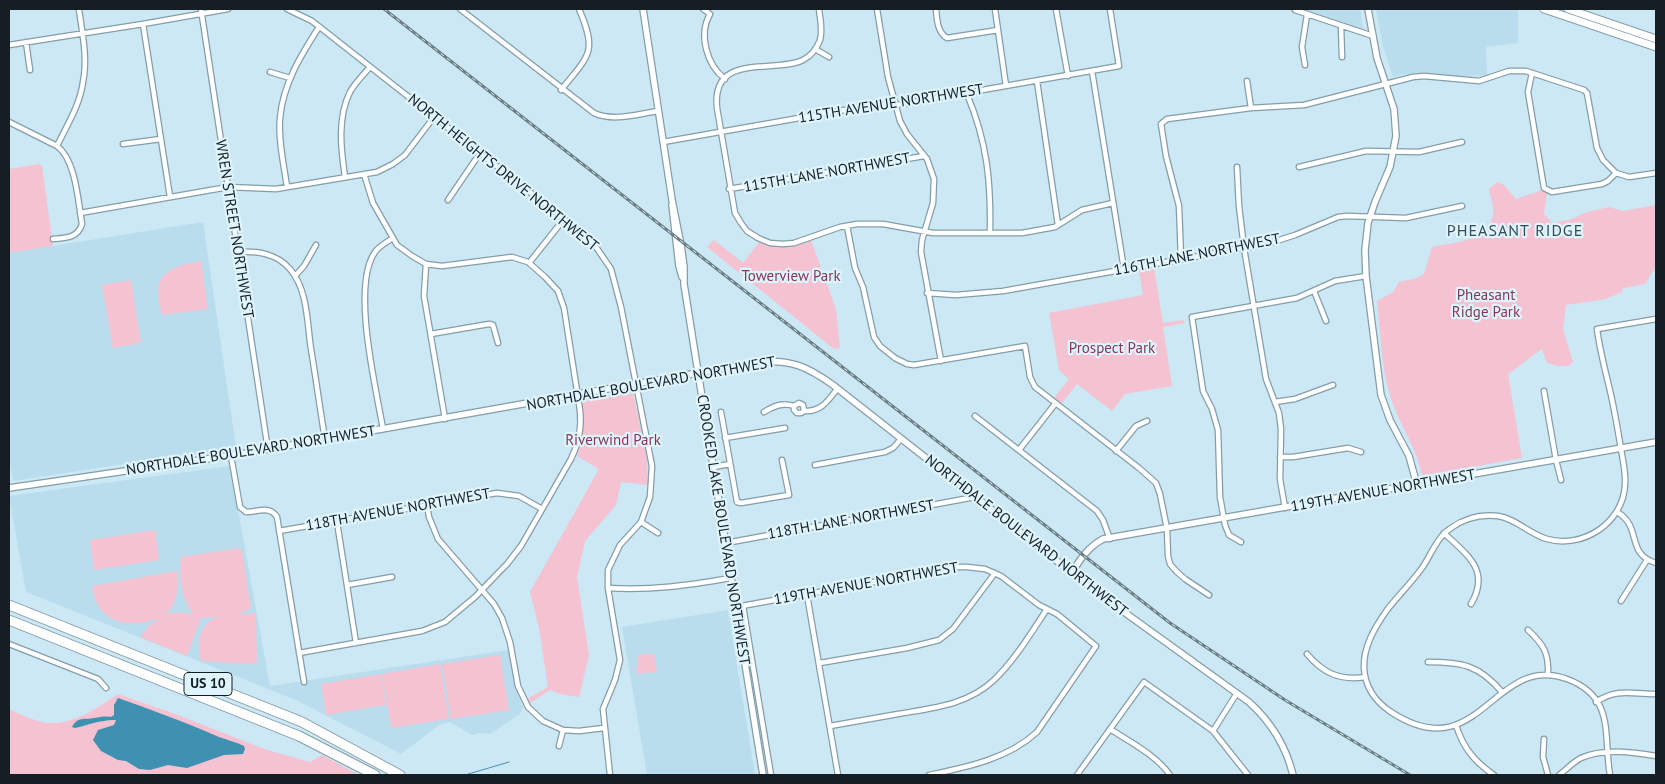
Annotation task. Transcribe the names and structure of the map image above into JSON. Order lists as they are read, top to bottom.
{
  "streets": {
    "highway": ["US 10"],
    "street": [
      "115TH AVENUE NORTHWEST",
      "NORTH HEIGHTS DRIVE NORTHWEST",
      "115TH LANE NORTHWEST",
      "WREN STREET NORTHWEST",
      "116TH LANE NORTHWEST",
      "NORTHDALE BOULEVARD NORTHWEST",
      "119TH AVENUE NORTHWEST",
      "118TH AVENUE NORTHWEST",
      "118TH LANE NORTHWEST",
      "CROOKED LAKE BOULEVARD NORTHWEST"
    ]
  },
  "crossings": [
    ["115TH AVENUE NORTHWEST", "CROOKED LAKE BOULEVARD NORTHWEST"],
    ["NORTH HEIGHTS DRIVE NORTHWEST", "NORTHDALE BOULEVARD NORTHWEST"],
    ["WREN STREET NORTHWEST", "NORTHDALE BOULEVARD NORTHWEST"],
    ["NORTHDALE BOULEVARD NORTHWEST", "119TH AVENUE NORTHWEST"],
    ["NORTHDALE BOULEVARD NORTHWEST", "118TH LANE NORTHWEST"],
    ["NORTHDALE BOULEVARD NORTHWEST", "CROOKED LAKE BOULEVARD NORTHWEST"],
    ["119TH AVENUE NORTHWEST", "CROOKED LAKE BOULEVARD NORTHWEST"],
    ["118TH LANE NORTHWEST", "CROOKED LAKE BOULEVARD NORTHWEST"]
  ],
  "districts": ["PHEASANT RIDGE"],
  "parks": [
    "Towerview Park",
    "Pheasant Ridge Park",
    "Prospect Park",
    "Riverwind Park"
  ]
}
